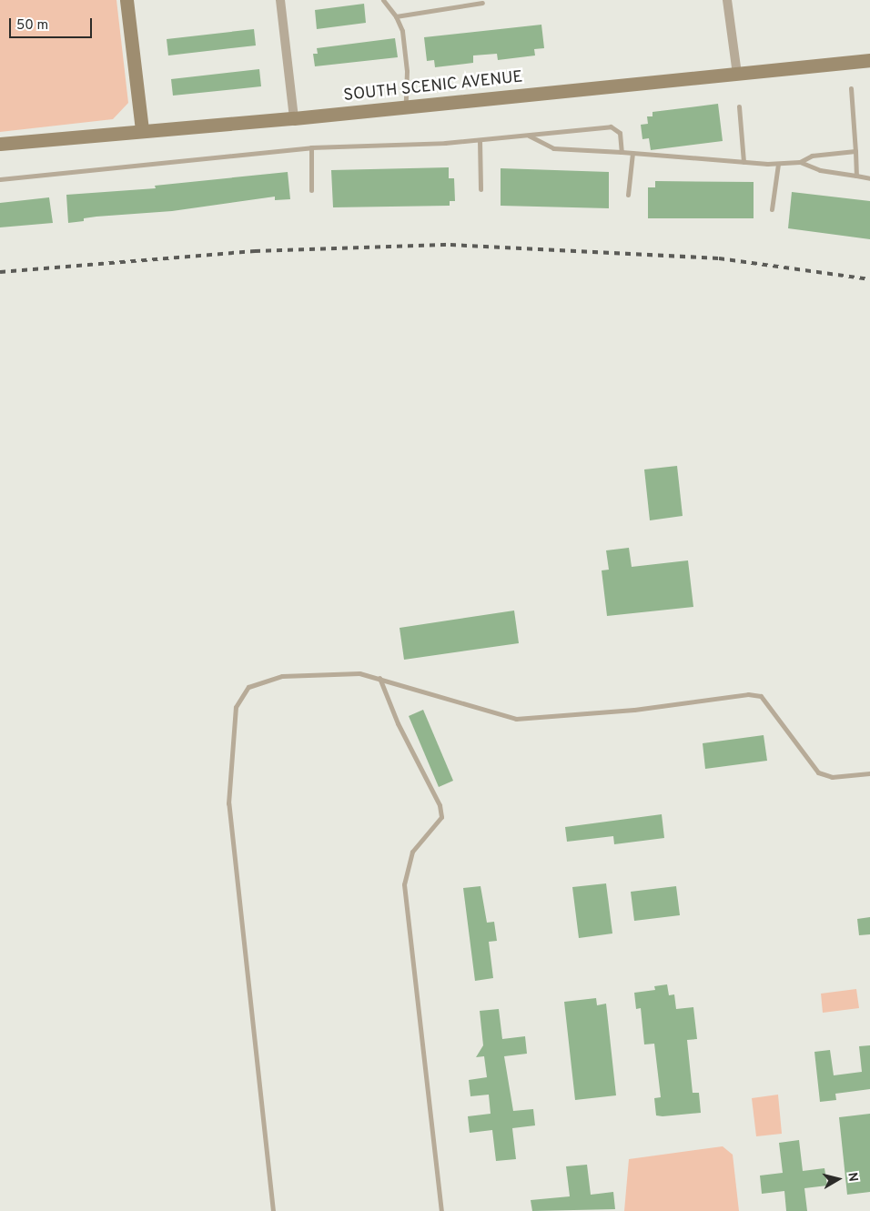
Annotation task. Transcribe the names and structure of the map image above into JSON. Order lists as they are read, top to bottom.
{
  "streets": {
    "main road": ["SOUTH SCENIC AVENUE"]
  },
  "scale_bar": "50 m",
  "north": "right"
}
